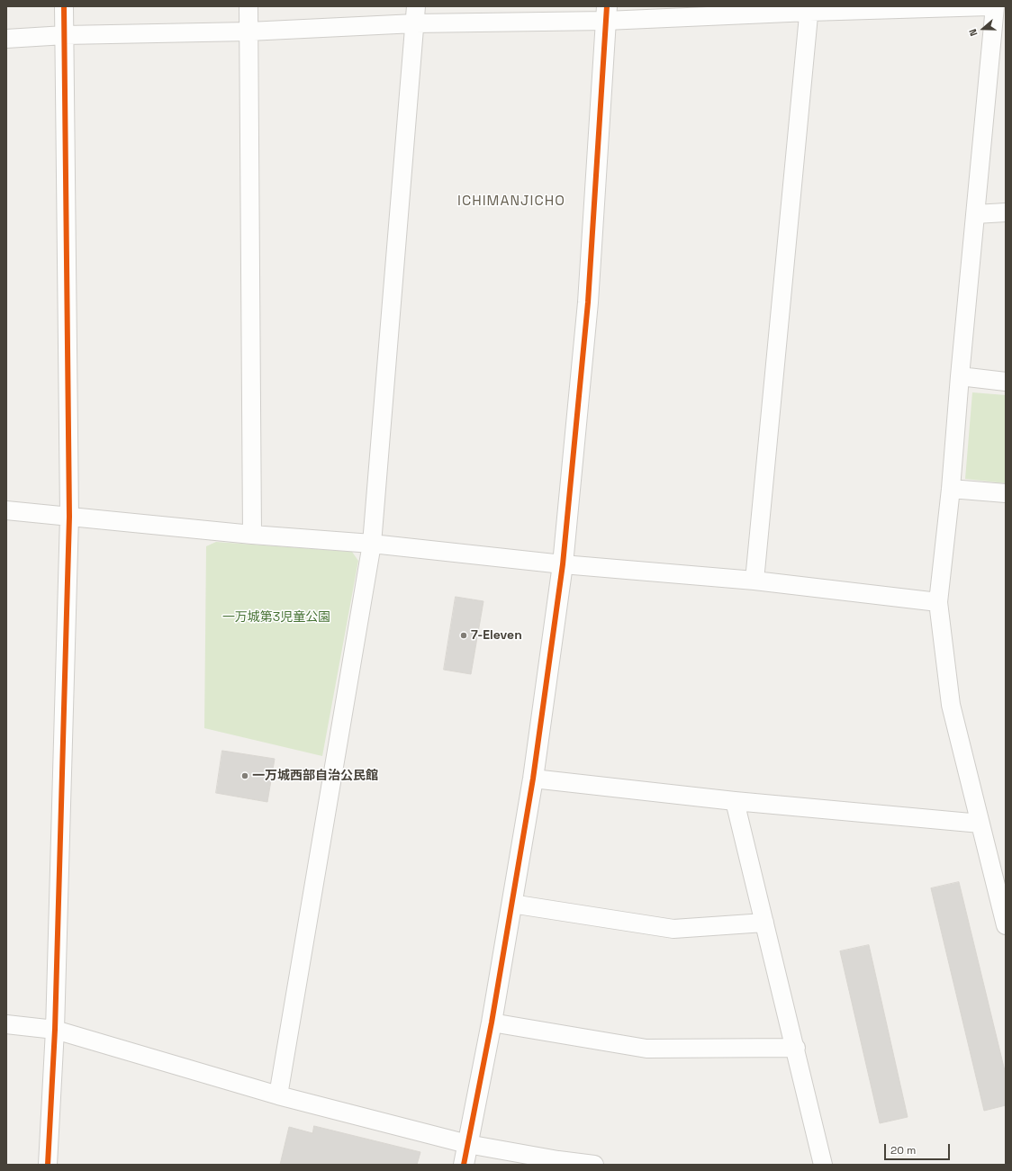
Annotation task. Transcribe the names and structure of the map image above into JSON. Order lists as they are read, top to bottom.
{
  "districts": ["ICHIMANJICHO"],
  "parks": ["一万城第3児童公園"],
  "places": ["7-Eleven", "一万城西部自治公民館"],
  "scale_bar": "20 m",
  "north": "left"
}
